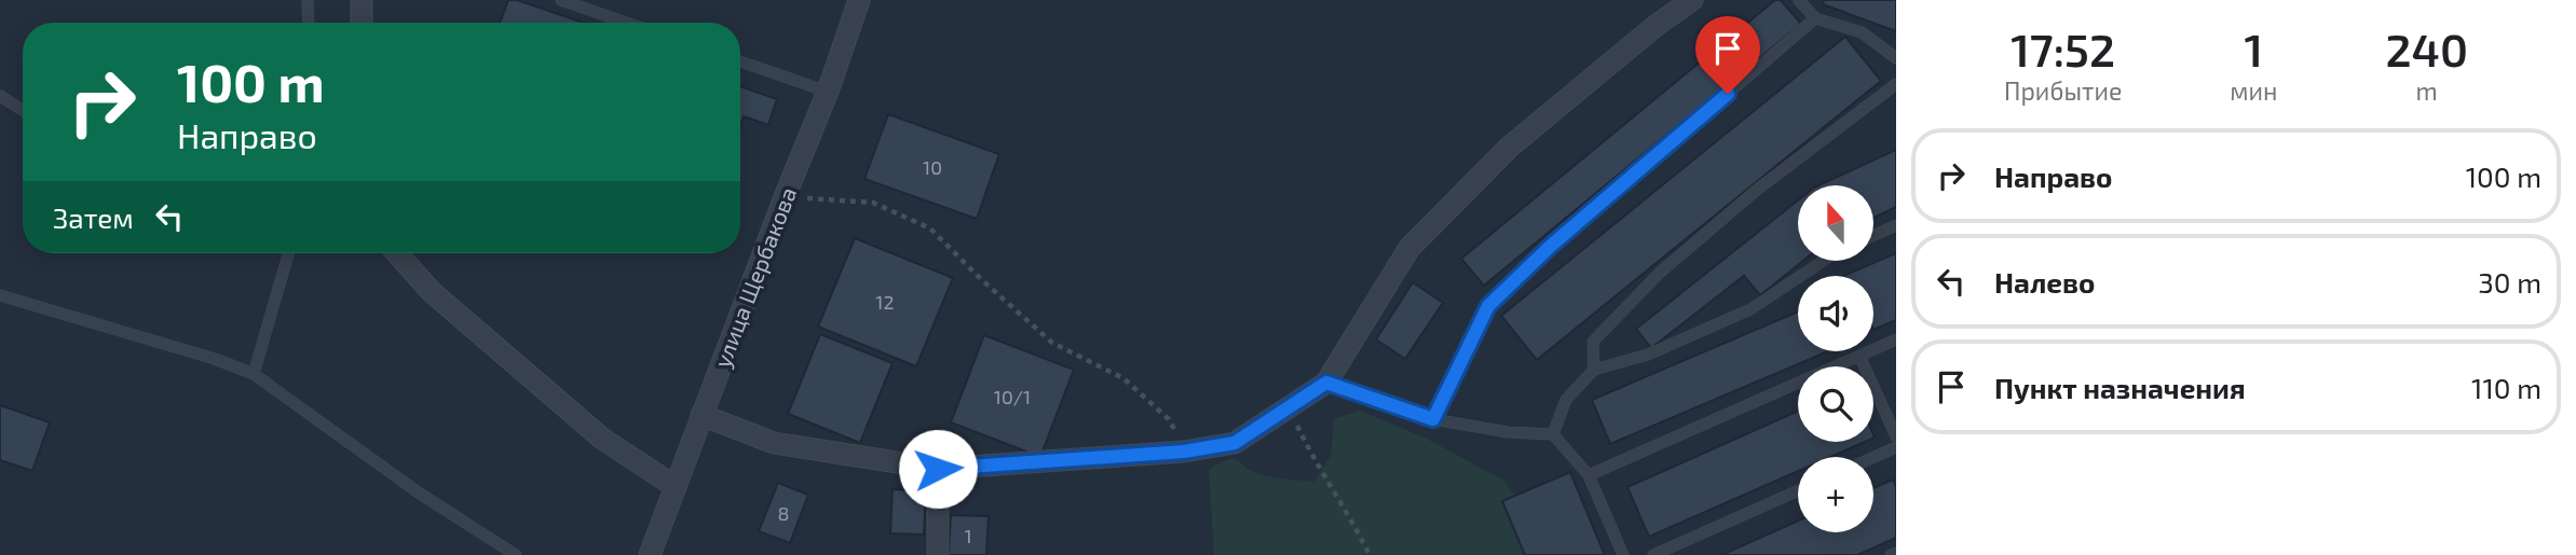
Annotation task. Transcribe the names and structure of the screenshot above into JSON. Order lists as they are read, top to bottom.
{
  "streets": {
    "street": ["улица Щербакова"]
  },
  "house_numbers": [
    "10",
    "12",
    "10/1",
    "8",
    "1"
  ],
  "north": "top",
  "page": {
    "eta": [
      "17:52",
      "Прибытие",
      "1",
      "мин",
      "240",
      "m"
    ],
    "turn": ["100 m", "Направо"],
    "list": [
      {
        "name": "Направо",
        "value": "100 m"
      },
      {
        "name": "Налево",
        "value": "30 m"
      },
      {
        "name": "Пункт назначения",
        "value": "110 m"
      }
    ],
    "then": "Затем",
    "map_buttons": "+"
  }
}
